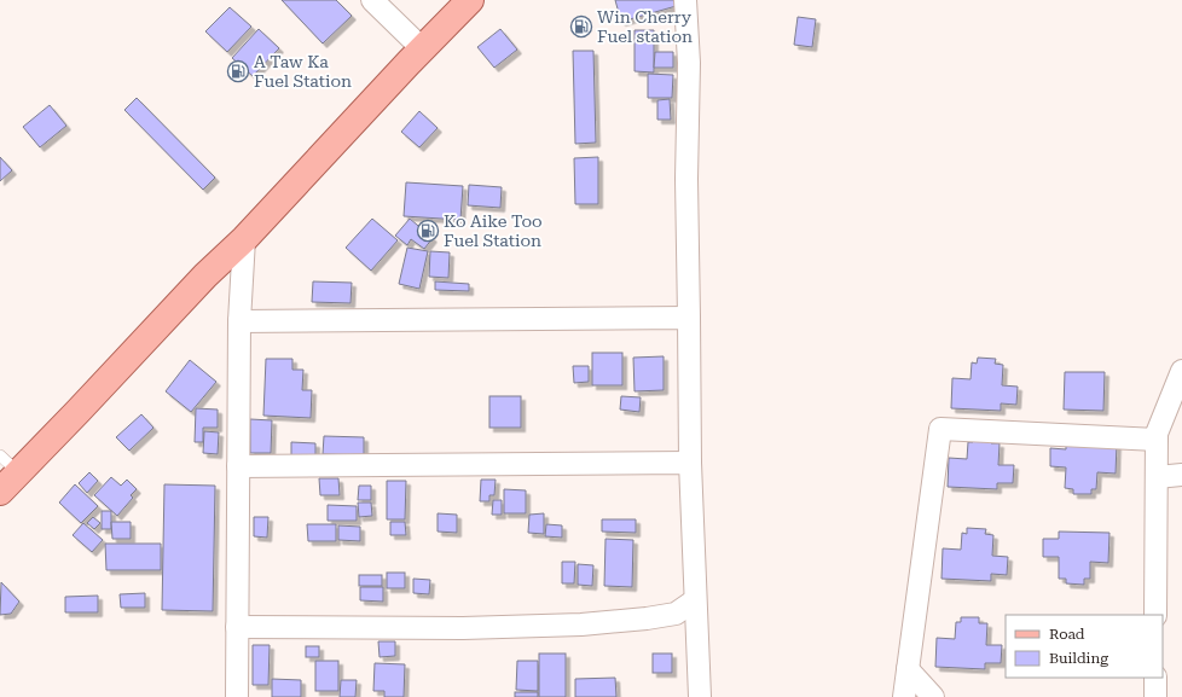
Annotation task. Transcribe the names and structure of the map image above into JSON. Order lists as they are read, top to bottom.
{
  "places": {
    "fuel station": ["Win Cherry Fuel station", "A Taw Ka Fuel Station", "Ko Aike Too Fuel Station"]
  },
  "legend": ["Road", "Building"]
}
